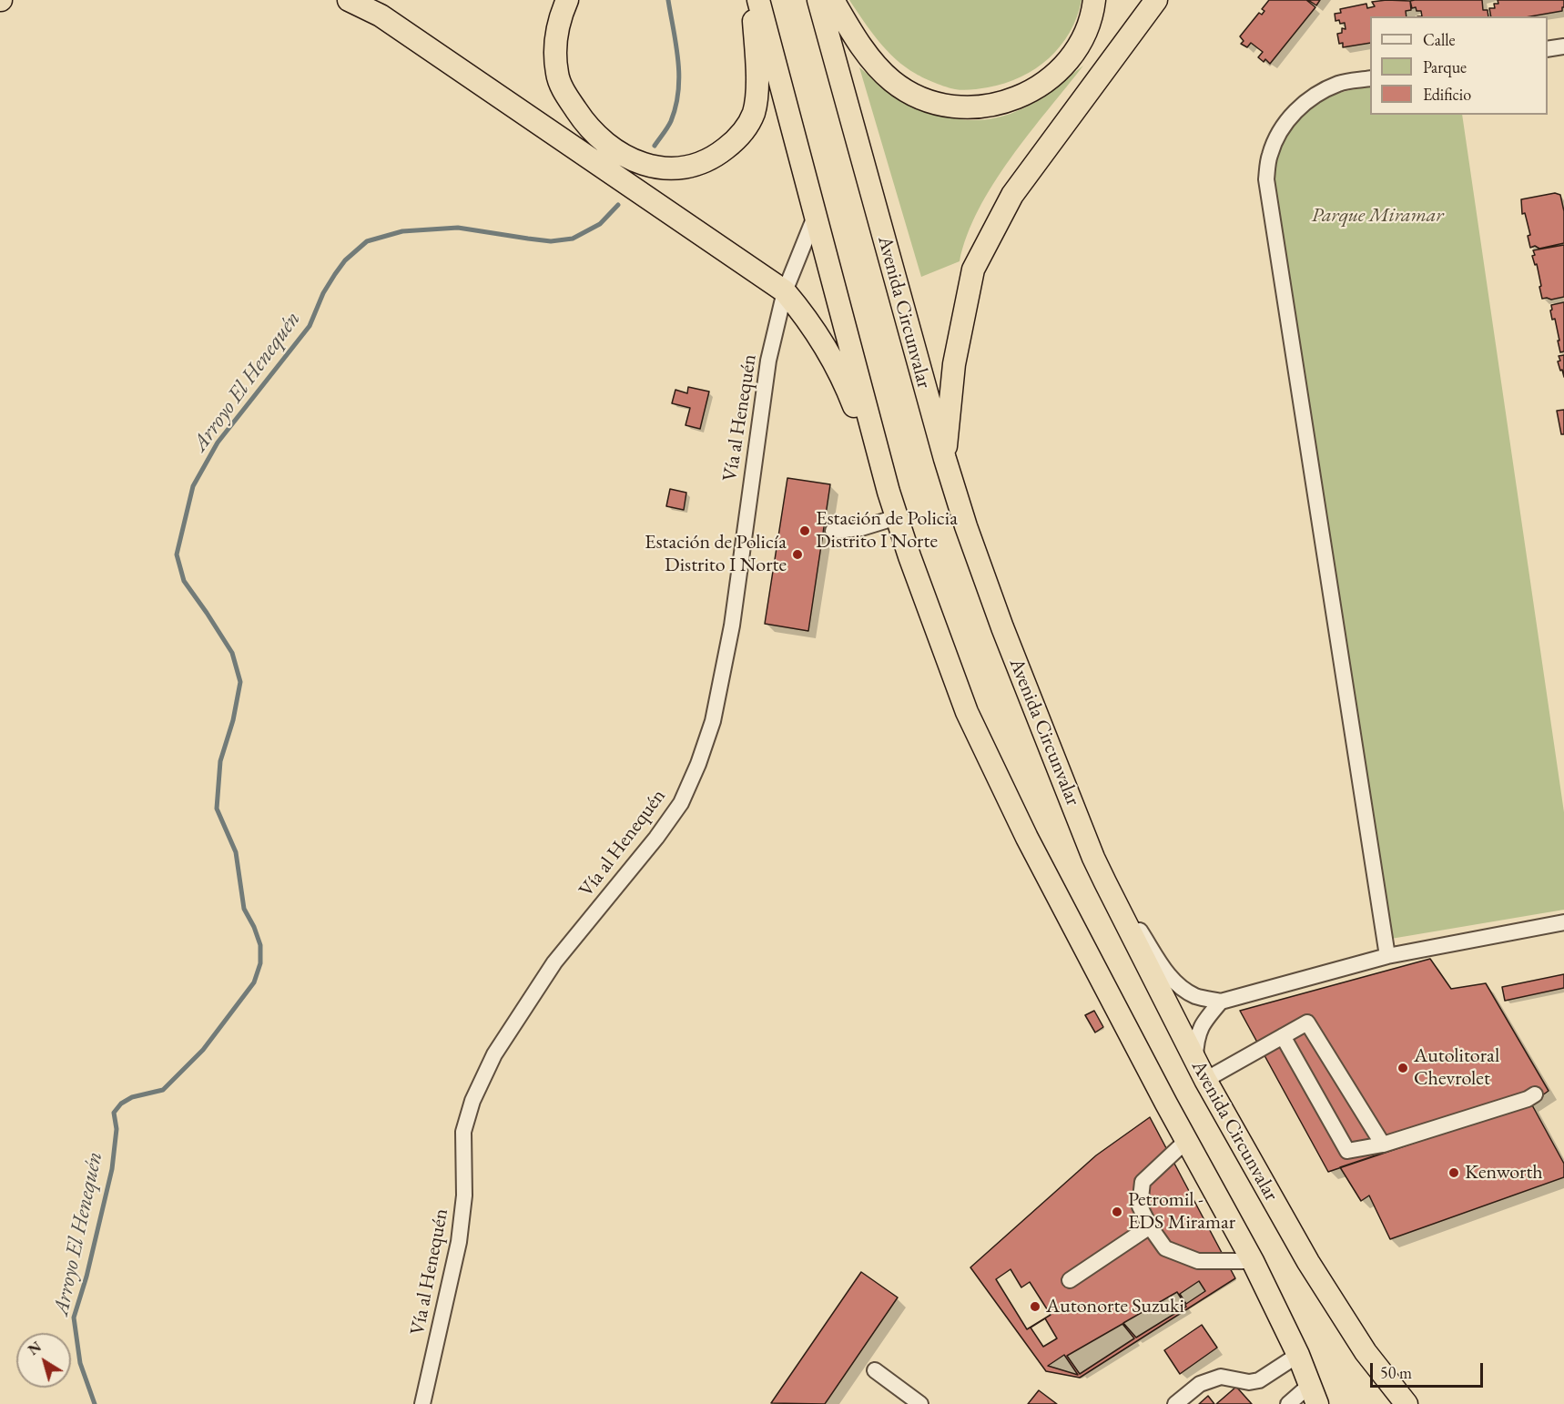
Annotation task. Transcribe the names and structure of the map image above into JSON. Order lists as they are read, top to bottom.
{
  "streets": {
    "highway": ["Avenida Circunvalar"],
    "street": ["Vía al Henequén"]
  },
  "water": ["Arroyo El Henequén"],
  "parks": ["Parque Miramar"],
  "places": [
    "Estación de Policia Distrito I Norte",
    "Estación de Policía Distrito I Norte",
    "Autolitoral Chevrolet",
    "Kenworth",
    "Petromil - EDS Miramar",
    "Autonorte Suzuki"
  ],
  "legend": ["Calle", "Parque", "Edificio"],
  "scale_bar": "50 m",
  "north": "top left"
}
